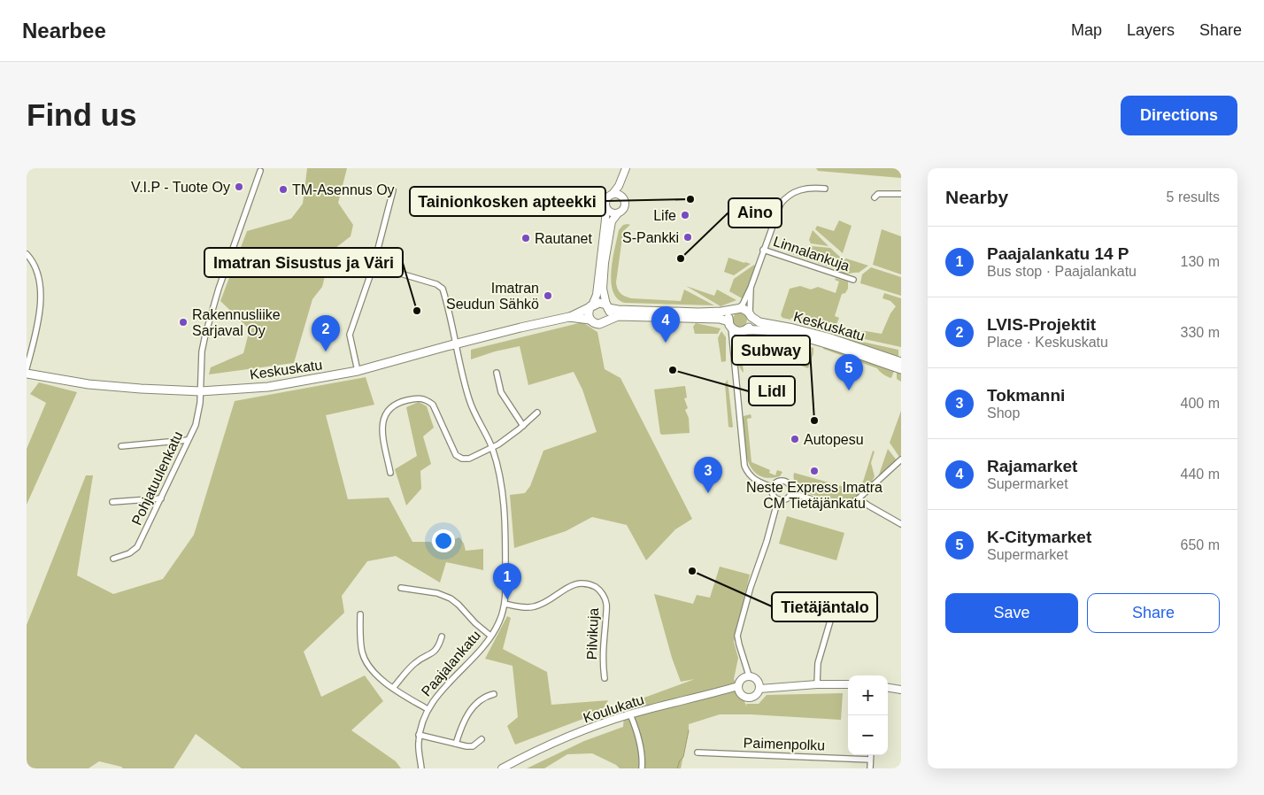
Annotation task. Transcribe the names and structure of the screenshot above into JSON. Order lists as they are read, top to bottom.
{
  "streets": {
    "main road": ["Keskuskatu"],
    "street": [
      "Linnalankuja",
      "Pohjatuulenkatu",
      "Pilvikuja",
      "Paajalankatu",
      "Koulukatu",
      "Paimenpolku"
    ]
  },
  "crossings": [
    ["Keskuskatu", "Pohjatuulenkatu"],
    ["Keskuskatu", "Paajalankatu"],
    ["Pilvikuja", "Paajalankatu"]
  ],
  "places": [
    "V.I.P - Tuote Oy",
    "TM-Asennus Oy",
    "Tainionkosken apteekki",
    "Life",
    "S-Pankki",
    "Rautanet",
    "Aino",
    "Imatran Seudun Sähkö",
    "Imatran Sisustus ja Väri",
    "Rakennusliike Sarjaval Oy",
    "Lidl",
    "Subway",
    "Autopesu",
    "Neste Express Imatra CM Tietäjänkatu",
    "Tietäjäntalo"
  ],
  "page": {
    "header": "Nearbee",
    "nav": ["Map", "Layers", "Share"],
    "buttons": [
      "Directions",
      ["Save", "Share"]
    ],
    "title": "Find us",
    "heading": ["Nearby", "5 results"],
    "list": [
      {
        "mark": "1",
        "name": "Paajalankatu 14 P",
        "note": "Bus stop · Paajalankatu",
        "value": "130 m"
      },
      {
        "mark": "2",
        "name": "LVIS-Projektit",
        "note": "Place · Keskuskatu",
        "value": "330 m"
      },
      {
        "mark": "3",
        "name": "Tokmanni",
        "note": "Shop",
        "value": "400 m"
      },
      {
        "mark": "4",
        "name": "Rajamarket",
        "note": "Supermarket",
        "value": "440 m"
      },
      {
        "mark": "5",
        "name": "K-Citymarket",
        "note": "Supermarket",
        "value": "650 m"
      }
    ],
    "pins": [
      "4",
      "2",
      "5",
      "3",
      "1"
    ],
    "map_buttons": ["+", "−"]
  }
}
